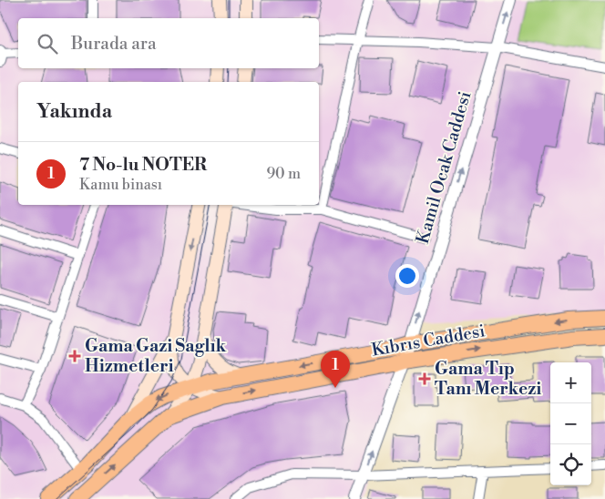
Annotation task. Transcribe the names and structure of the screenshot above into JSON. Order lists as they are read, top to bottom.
{
  "streets": {
    "main road": ["Kıbrıs Caddesi"],
    "street": ["Kamil Ocak Caddesi"]
  },
  "crossings": [
    ["Kamil Ocak Caddesi", "Kıbrıs Caddesi"]
  ],
  "one_way": ["Kamil Ocak Caddesi"],
  "places": {
    "health": ["Gama Gazi Saglık Hizmetleri", "Gama Tıp Tanı Merkezi"]
  },
  "page": {
    "search": "Burada ara",
    "heading": "Yakında",
    "list": [
      {
        "mark": "1",
        "name": "7 No-lu NOTER",
        "note": "Kamu binası",
        "value": "90 m"
      }
    ],
    "pins": "1",
    "map_buttons": ["+", "−"]
  }
}
